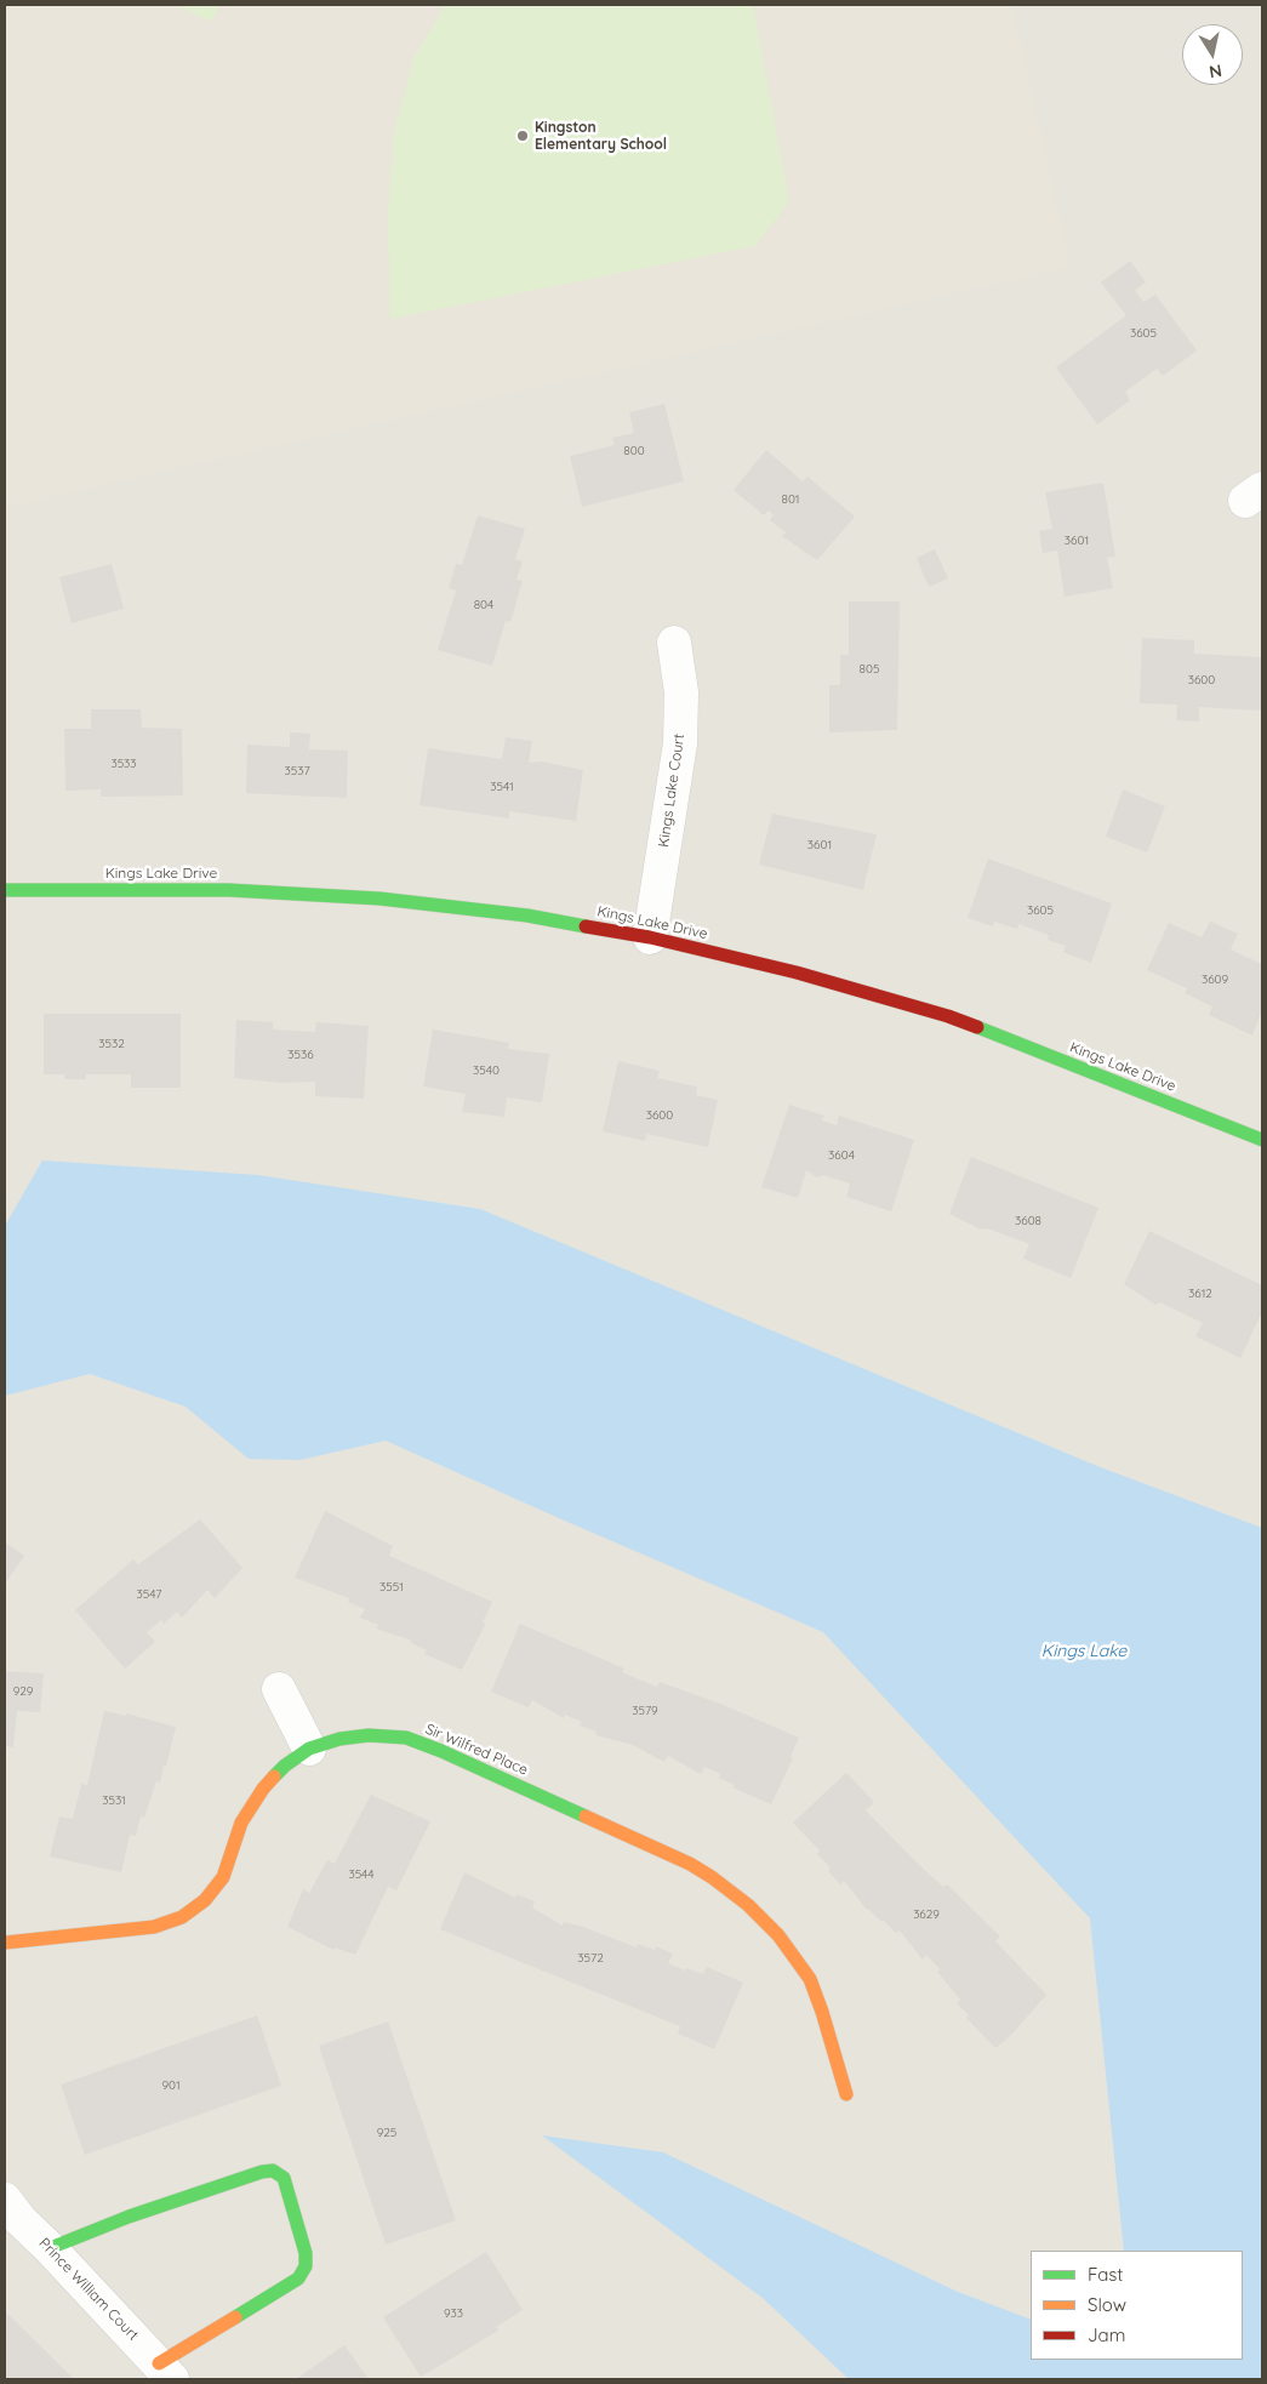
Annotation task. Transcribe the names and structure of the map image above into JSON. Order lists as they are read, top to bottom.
{
  "streets": {
    "street": [
      "Kings Lake Court",
      "Kings Lake Drive",
      "Sir Wilfred Place",
      "Prince William Court"
    ]
  },
  "crossings": [
    ["Kings Lake Court", "Kings Lake Drive"]
  ],
  "water": ["Kings Lake"],
  "places": ["Kingston Elementary School"],
  "house_numbers": [
    "3605",
    "800",
    "801",
    "3601",
    "804",
    "805",
    "3600",
    "3533",
    "3537",
    "3541",
    "3601",
    "3605",
    "3609",
    "3532",
    "3536",
    "3540",
    "3600",
    "3604",
    "3608",
    "3612",
    "3551",
    "3547",
    "929",
    "3579",
    "3531",
    "3544",
    "3629",
    "3572",
    "901",
    "925",
    "933"
  ],
  "legend": ["Fast", "Slow", "Jam"],
  "north": "bottom"
}
